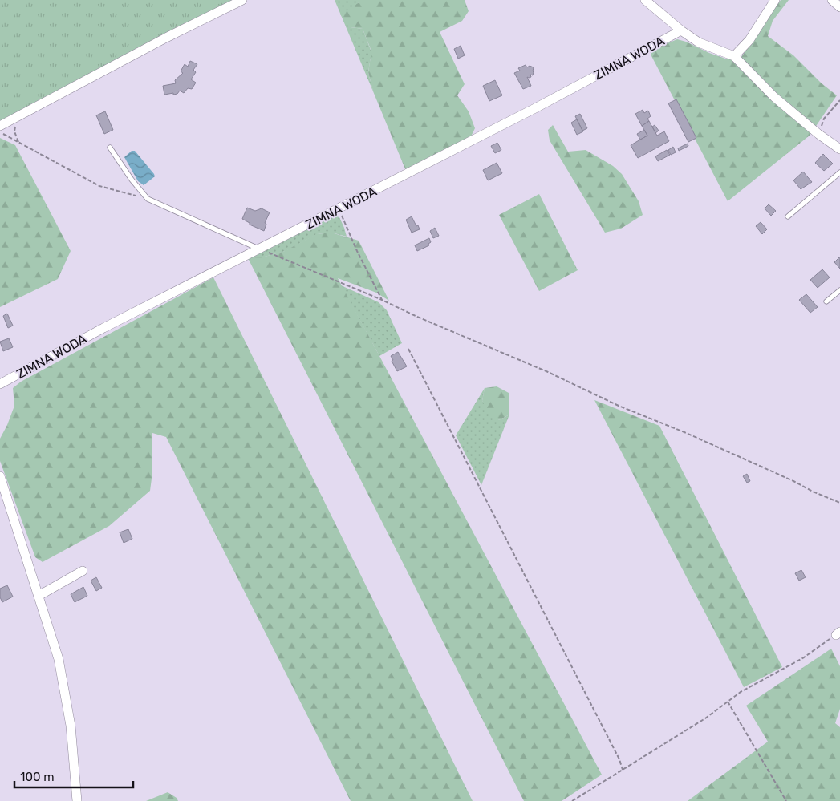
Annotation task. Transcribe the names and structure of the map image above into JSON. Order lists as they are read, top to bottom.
{
  "streets": {
    "street": ["ZIMNA WODA"]
  },
  "scale_bar": "100 m"
}
